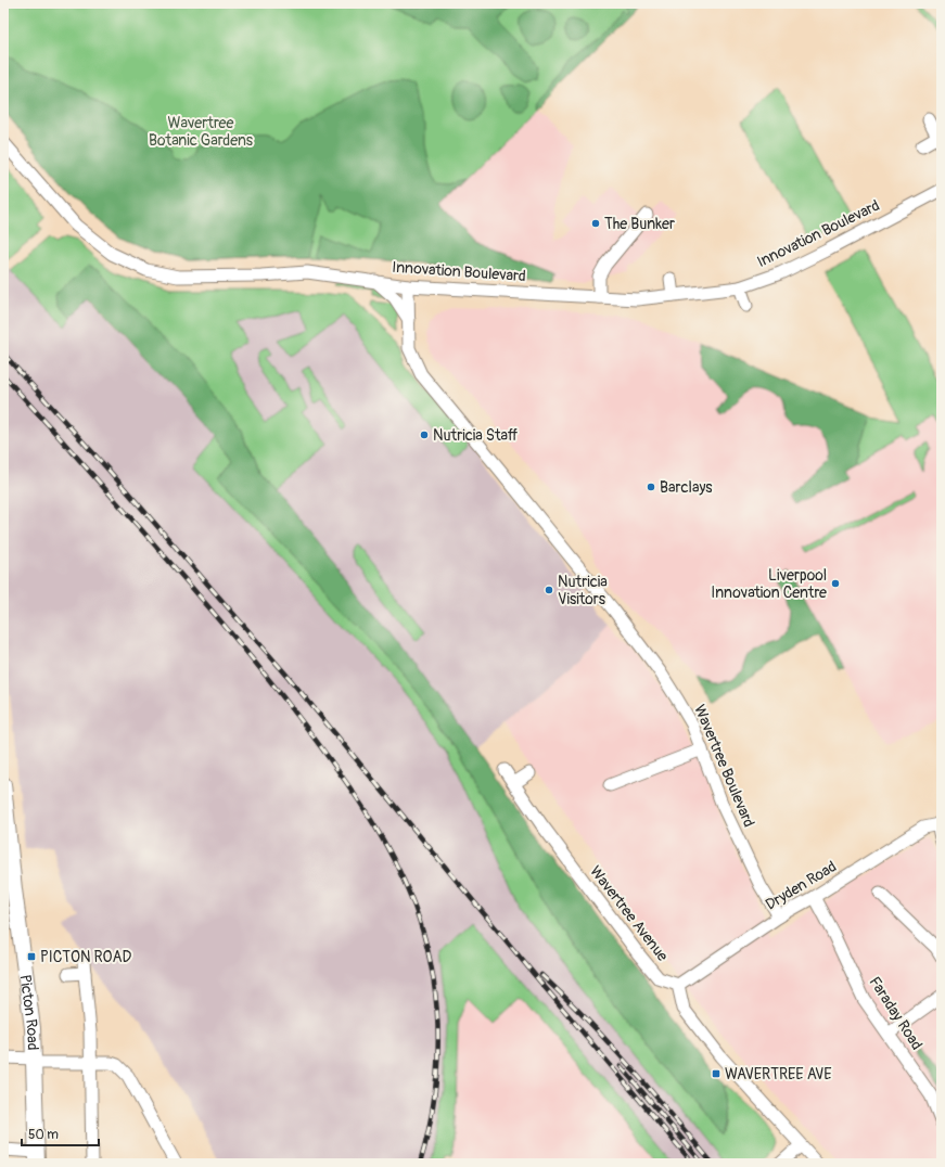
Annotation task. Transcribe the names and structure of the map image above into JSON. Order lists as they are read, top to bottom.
{
  "streets": {
    "main road": ["Picton Road"],
    "street": [
      "Innovation Boulevard",
      "Wavertree Boulevard",
      "Dryden Road",
      "Wavertree Avenue",
      "Faraday Road"
    ]
  },
  "crossings": [
    ["Innovation Boulevard", "Wavertree Boulevard"],
    ["Wavertree Boulevard", "Dryden Road"],
    ["Dryden Road", "Wavertree Avenue"],
    ["Dryden Road", "Faraday Road"]
  ],
  "parks": ["Wavertree Botanic Gardens"],
  "places": {
    "other": [
      "The Bunker",
      "Nutricia Staff",
      "Barclays",
      "Liverpool Innovation Centre",
      "Nutricia Visitors"
    ],
    "transit": ["PICTON ROAD", "WAVERTREE AVE"]
  },
  "scale_bar": "50 m"
}
